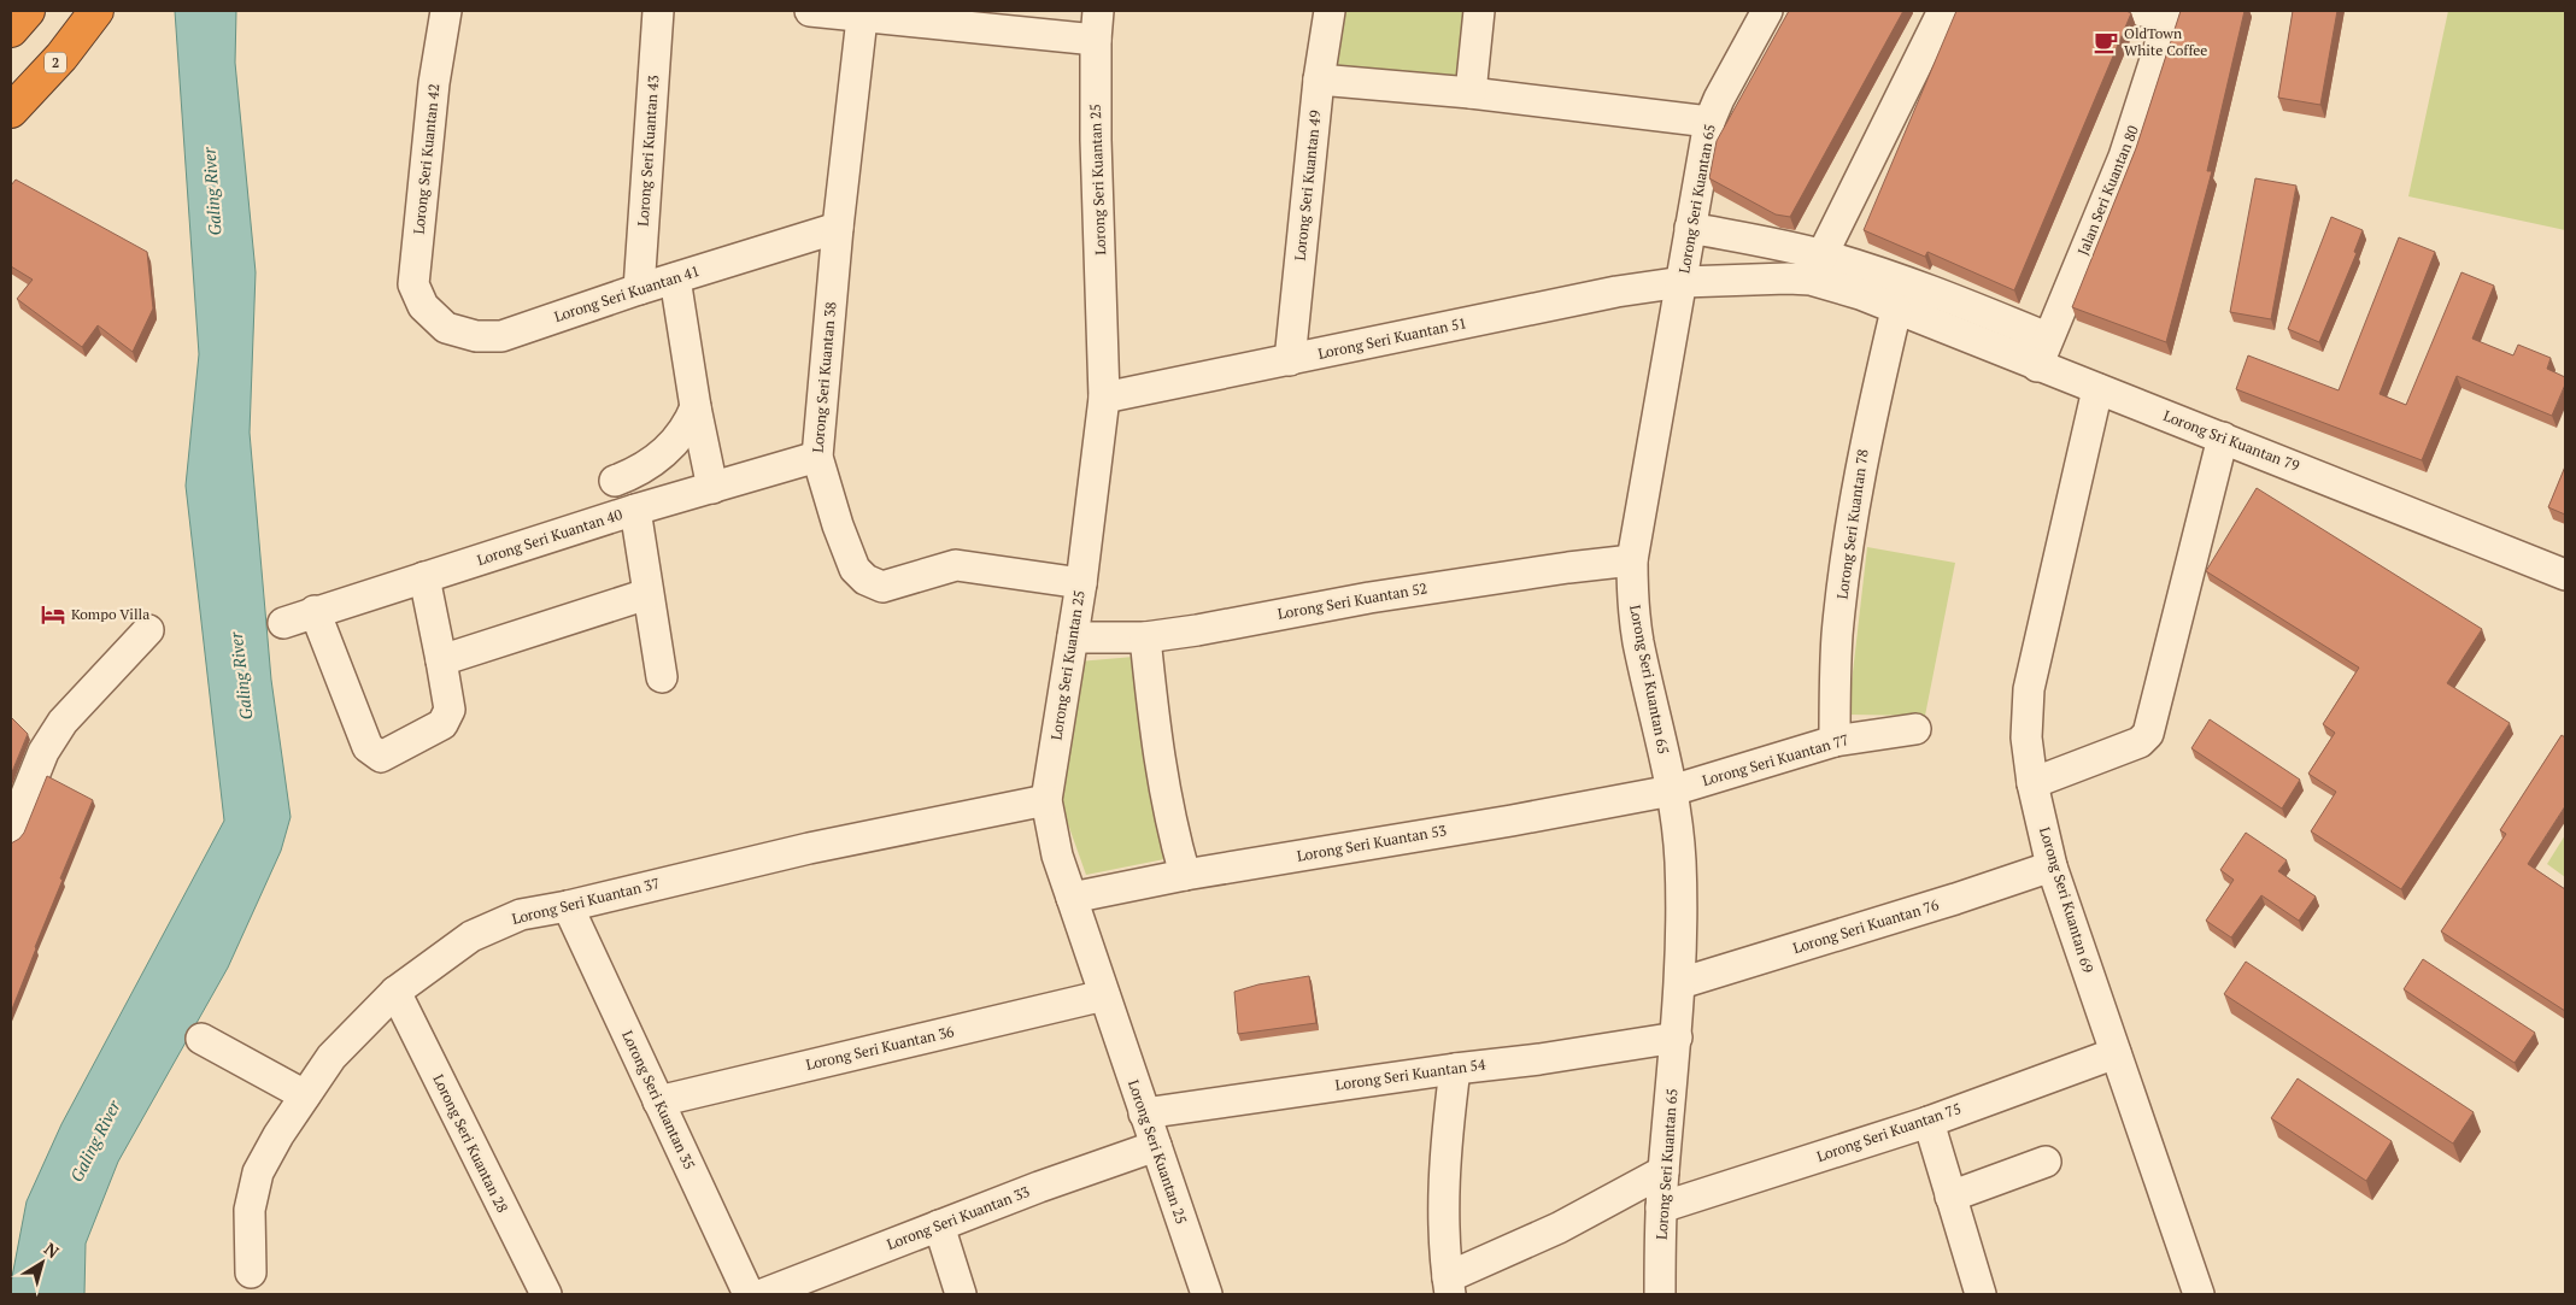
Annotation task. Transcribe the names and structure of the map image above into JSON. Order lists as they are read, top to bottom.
{
  "streets": {
    "highway": ["2"],
    "street": [
      "Lorong Seri Kuantan 43",
      "Lorong Seri Kuantan 42",
      "Lorong Seri Kuantan 25",
      "Lorong Seri Kuantan 49",
      "Jalan Seri Kuantan 80",
      "Lorong Seri Kuantan 65",
      "Lorong Seri Kuantan 41",
      "Lorong Seri Kuantan 51",
      "Lorong Seri Kuantan 38",
      "Lorong Sri Kuantan 79",
      "Lorong Seri Kuantan 78",
      "Lorong Seri Kuantan 40",
      "Lorong Seri Kuantan 52",
      "Lorong Seri Kuantan 77",
      "Lorong Seri Kuantan 53",
      "Lorong Seri Kuantan 69",
      "Lorong Seri Kuantan 37",
      "Lorong Seri Kuantan 76",
      "Lorong Seri Kuantan 36",
      "Lorong Seri Kuantan 54",
      "Lorong Seri Kuantan 35",
      "Lorong Seri Kuantan 75",
      "Lorong Seri Kuantan 28",
      "Lorong Seri Kuantan 33"
    ]
  },
  "crossings": [
    ["Lorong Seri Kuantan 43", "Lorong Seri Kuantan 41"],
    ["Lorong Seri Kuantan 42", "Lorong Seri Kuantan 41"],
    ["Lorong Seri Kuantan 25", "Lorong Seri Kuantan 51"],
    ["Lorong Seri Kuantan 25", "Lorong Seri Kuantan 38"],
    ["Lorong Seri Kuantan 25", "Lorong Seri Kuantan 52"],
    ["Lorong Seri Kuantan 25", "Lorong Seri Kuantan 53"],
    ["Lorong Seri Kuantan 25", "Lorong Seri Kuantan 37"],
    ["Lorong Seri Kuantan 25", "Lorong Seri Kuantan 36"],
    ["Lorong Seri Kuantan 25", "Lorong Seri Kuantan 54"],
    ["Lorong Seri Kuantan 25", "Lorong Seri Kuantan 33"],
    ["Lorong Seri Kuantan 49", "Lorong Seri Kuantan 51"],
    ["Jalan Seri Kuantan 80", "Lorong Sri Kuantan 79"],
    ["Lorong Seri Kuantan 65", "Lorong Seri Kuantan 51"],
    ["Lorong Seri Kuantan 65", "Lorong Seri Kuantan 52"],
    ["Lorong Seri Kuantan 65", "Lorong Seri Kuantan 77"],
    ["Lorong Seri Kuantan 65", "Lorong Seri Kuantan 53"],
    ["Lorong Seri Kuantan 65", "Lorong Seri Kuantan 76"],
    ["Lorong Seri Kuantan 65", "Lorong Seri Kuantan 54"],
    ["Lorong Seri Kuantan 65", "Lorong Seri Kuantan 75"],
    ["Lorong Seri Kuantan 41", "Lorong Seri Kuantan 38"],
    ["Lorong Seri Kuantan 51", "Lorong Sri Kuantan 79"],
    ["Lorong Seri Kuantan 38", "Lorong Seri Kuantan 40"],
    ["Lorong Sri Kuantan 79", "Lorong Seri Kuantan 78"],
    ["Lorong Sri Kuantan 79", "Lorong Seri Kuantan 69"],
    ["Lorong Seri Kuantan 78", "Lorong Seri Kuantan 77"],
    ["Lorong Seri Kuantan 77", "Lorong Seri Kuantan 53"],
    ["Lorong Seri Kuantan 69", "Lorong Seri Kuantan 76"],
    ["Lorong Seri Kuantan 69", "Lorong Seri Kuantan 75"],
    ["Lorong Seri Kuantan 37", "Lorong Seri Kuantan 35"],
    ["Lorong Seri Kuantan 37", "Lorong Seri Kuantan 28"],
    ["Lorong Seri Kuantan 36", "Lorong Seri Kuantan 35"]
  ],
  "water": ["Galing River"],
  "places": {
    "cafe": ["OldTown White Coffee"],
    "hotel": ["Kompo Villa"]
  },
  "north": "top right"
}
